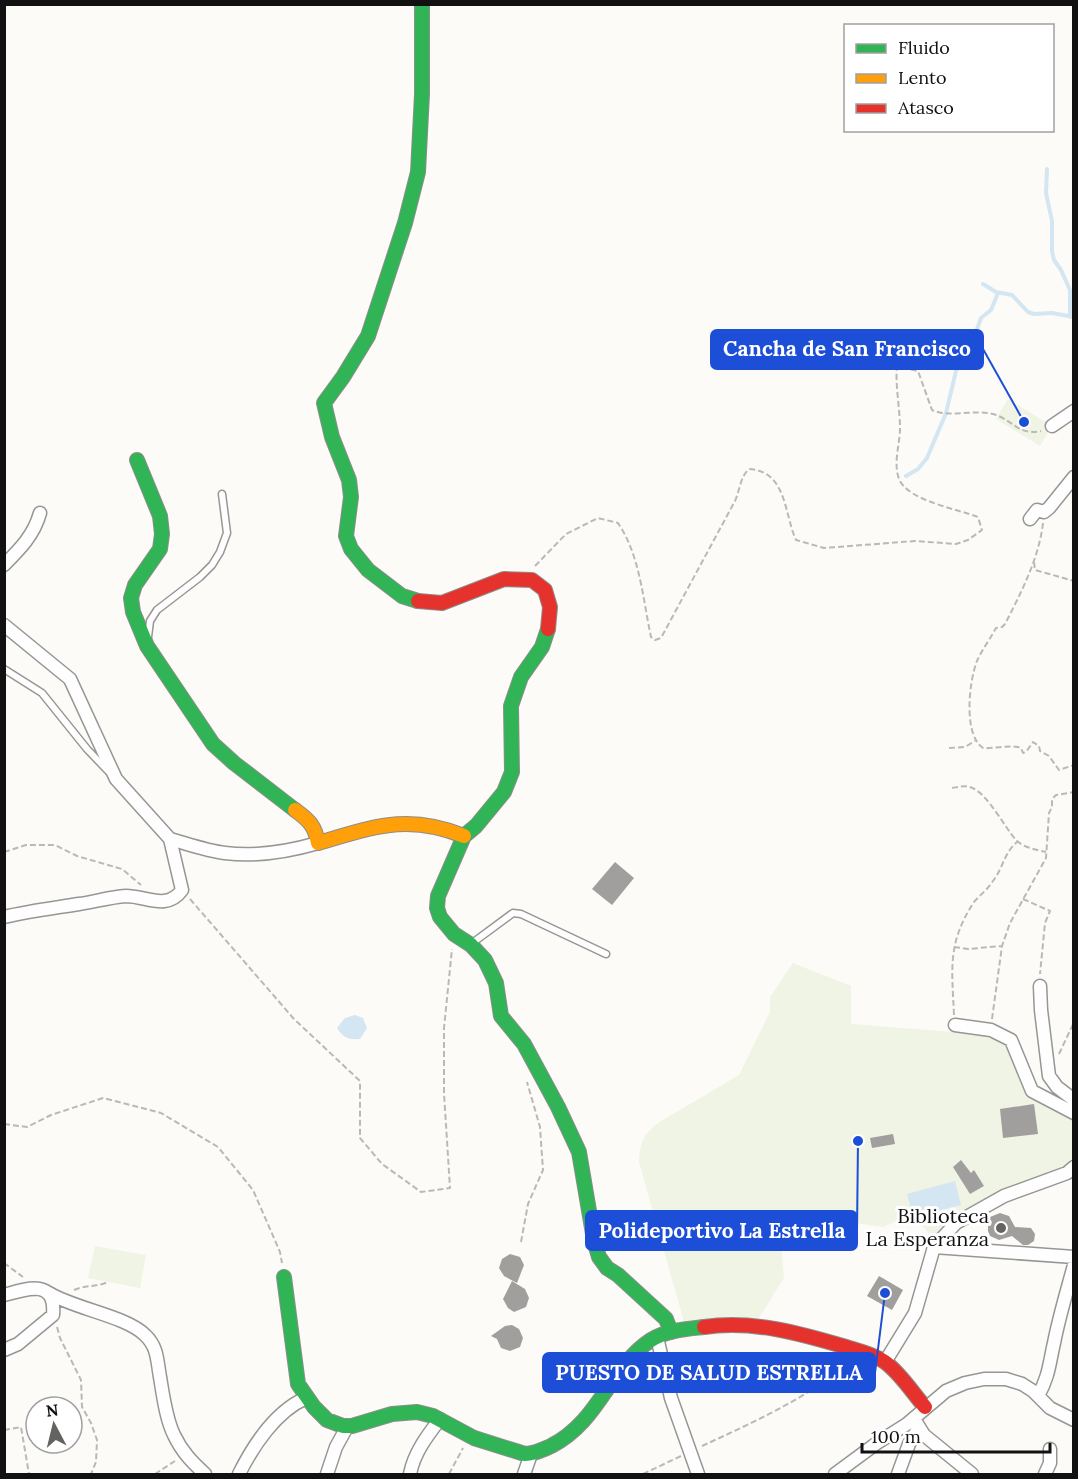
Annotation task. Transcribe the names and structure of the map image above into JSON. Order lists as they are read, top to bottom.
{
  "places": [
    "Cancha de San Francisco",
    "Polideportivo La Estrella",
    "Biblioteca La Esperanza",
    "PUESTO DE SALUD ESTRELLA"
  ],
  "legend": ["Fluido", "Lento", "Atasco"],
  "scale_bar": "100 m",
  "north": "top"
}
